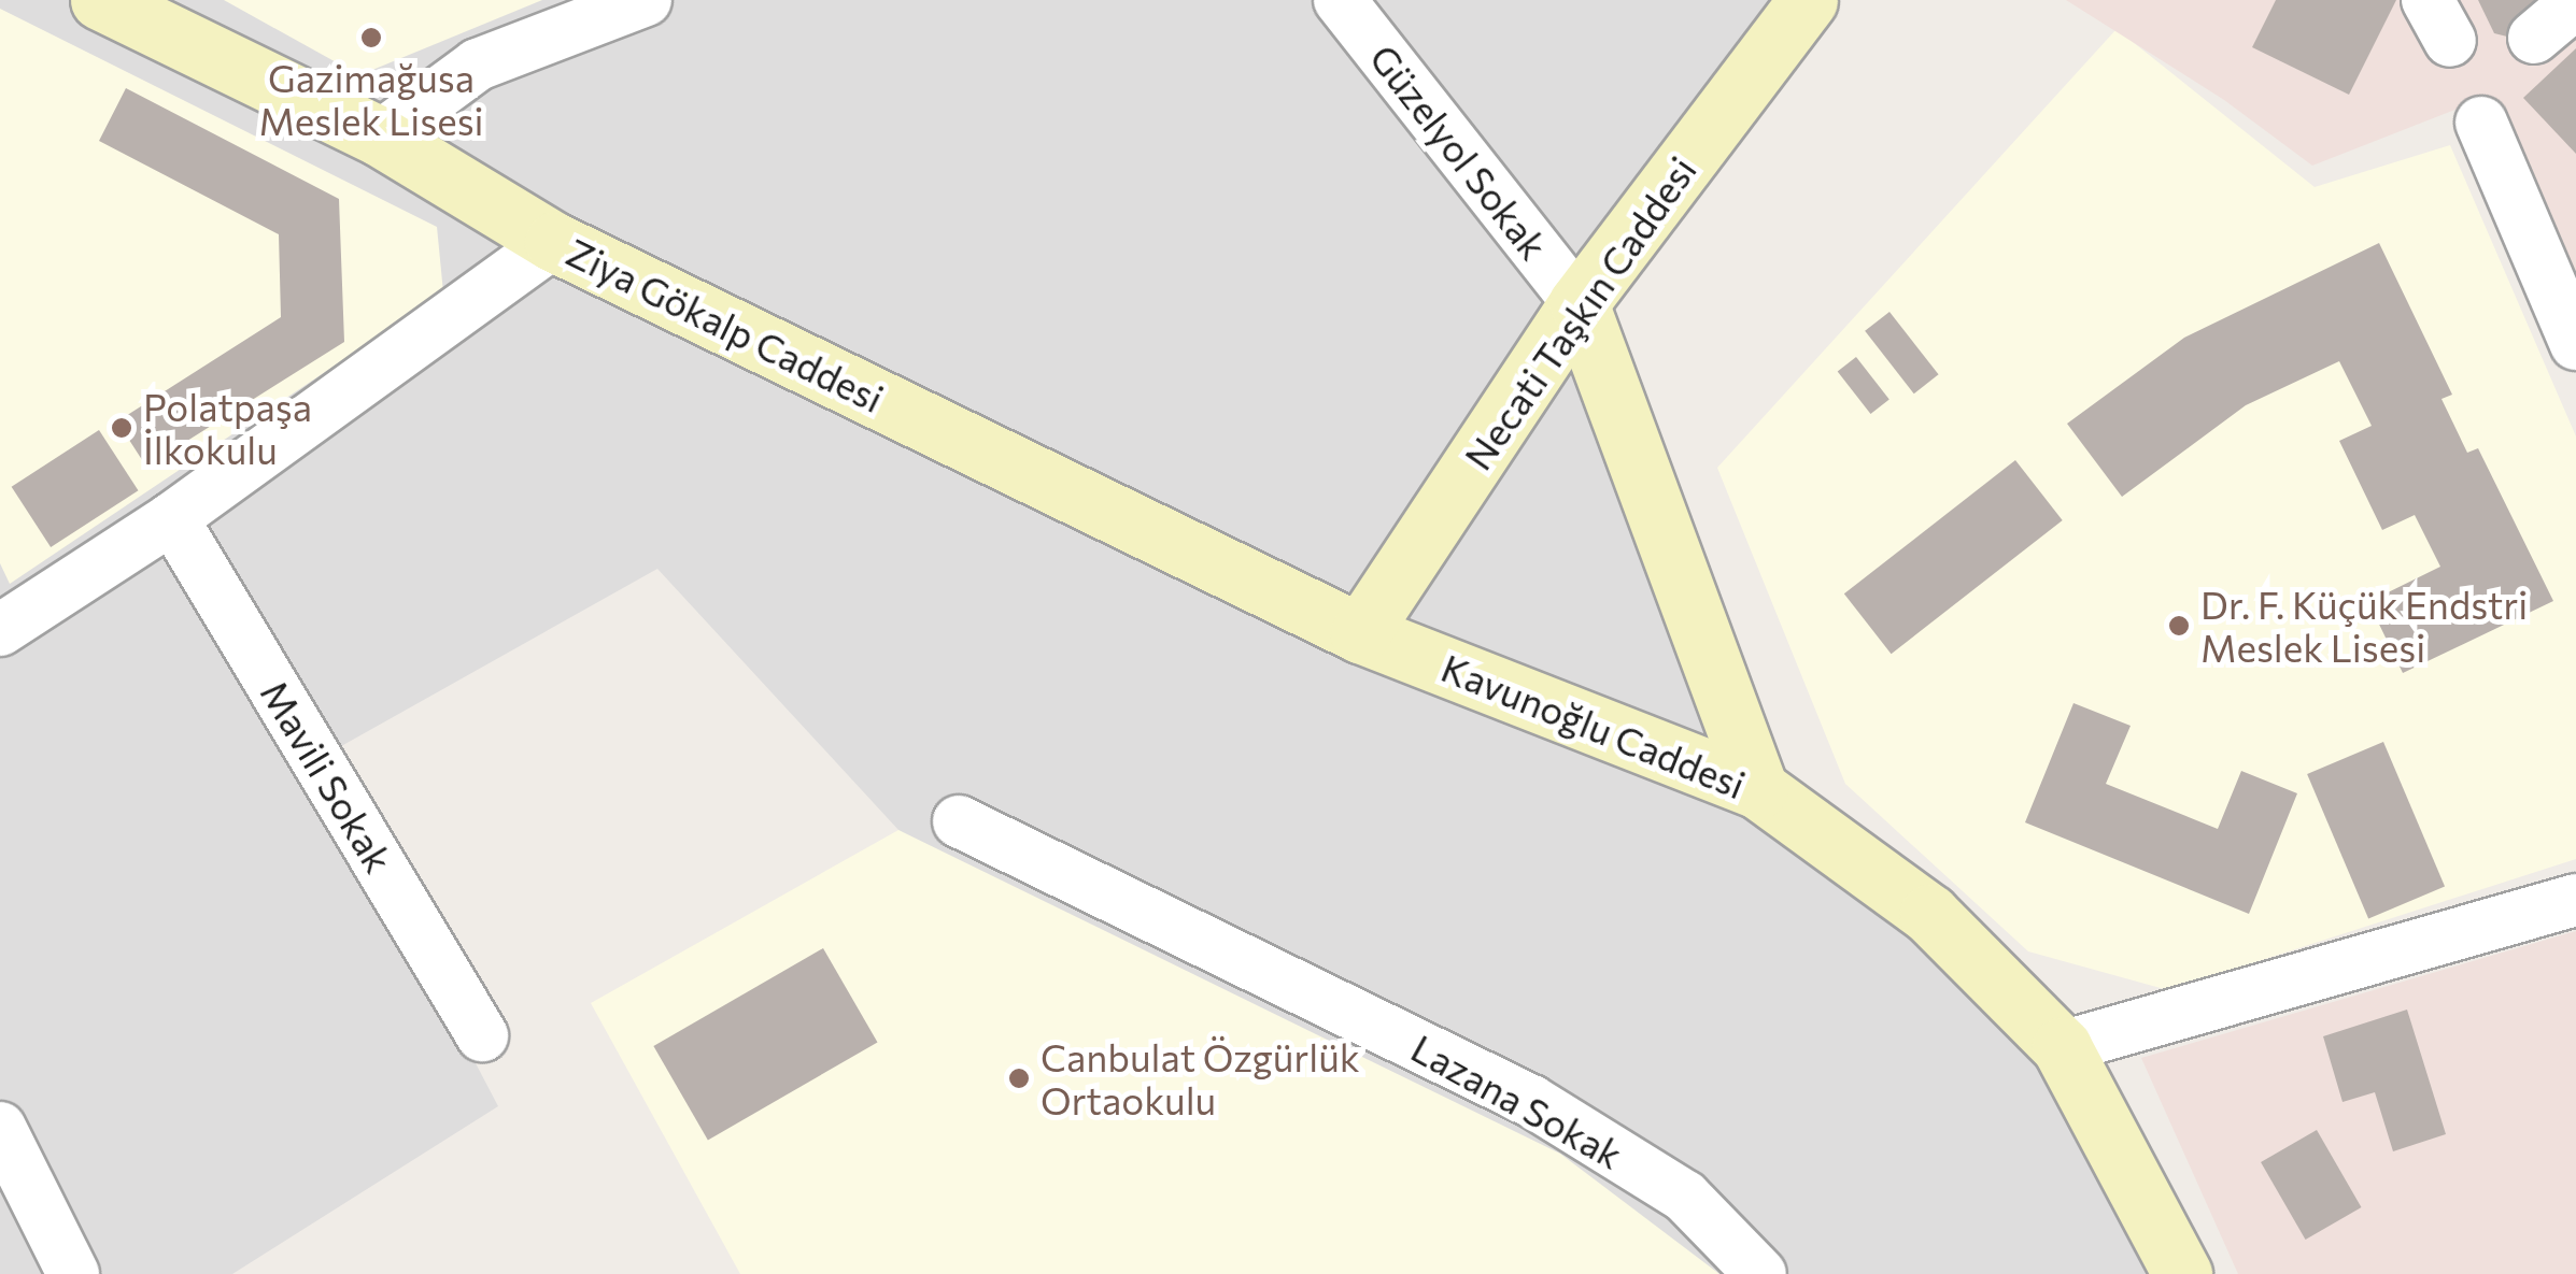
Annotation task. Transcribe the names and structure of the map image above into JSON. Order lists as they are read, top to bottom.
{
  "streets": {
    "main road": ["Necati Taşkın Caddesi", "Ziya Gökalp Caddesi", "Kavunoğlu Caddesi"],
    "street": ["Güzelyol Sokak", "Mavili Sokak", "Lazana Sokak"]
  },
  "crossings": [
    ["Güzelyol Sokak", "Necati Taşkın Caddesi"],
    ["Necati Taşkın Caddesi", "Ziya Gökalp Caddesi"],
    ["Necati Taşkın Caddesi", "Kavunoğlu Caddesi"],
    ["Ziya Gökalp Caddesi", "Kavunoğlu Caddesi"]
  ],
  "places": [
    "Gazimağusa Meslek Lisesi",
    "Polatpaşa İlkokulu",
    "Dr. F. Küçük Endstri Meslek Lisesi",
    "Canbulat Özgürlük Ortaokulu"
  ]
}
